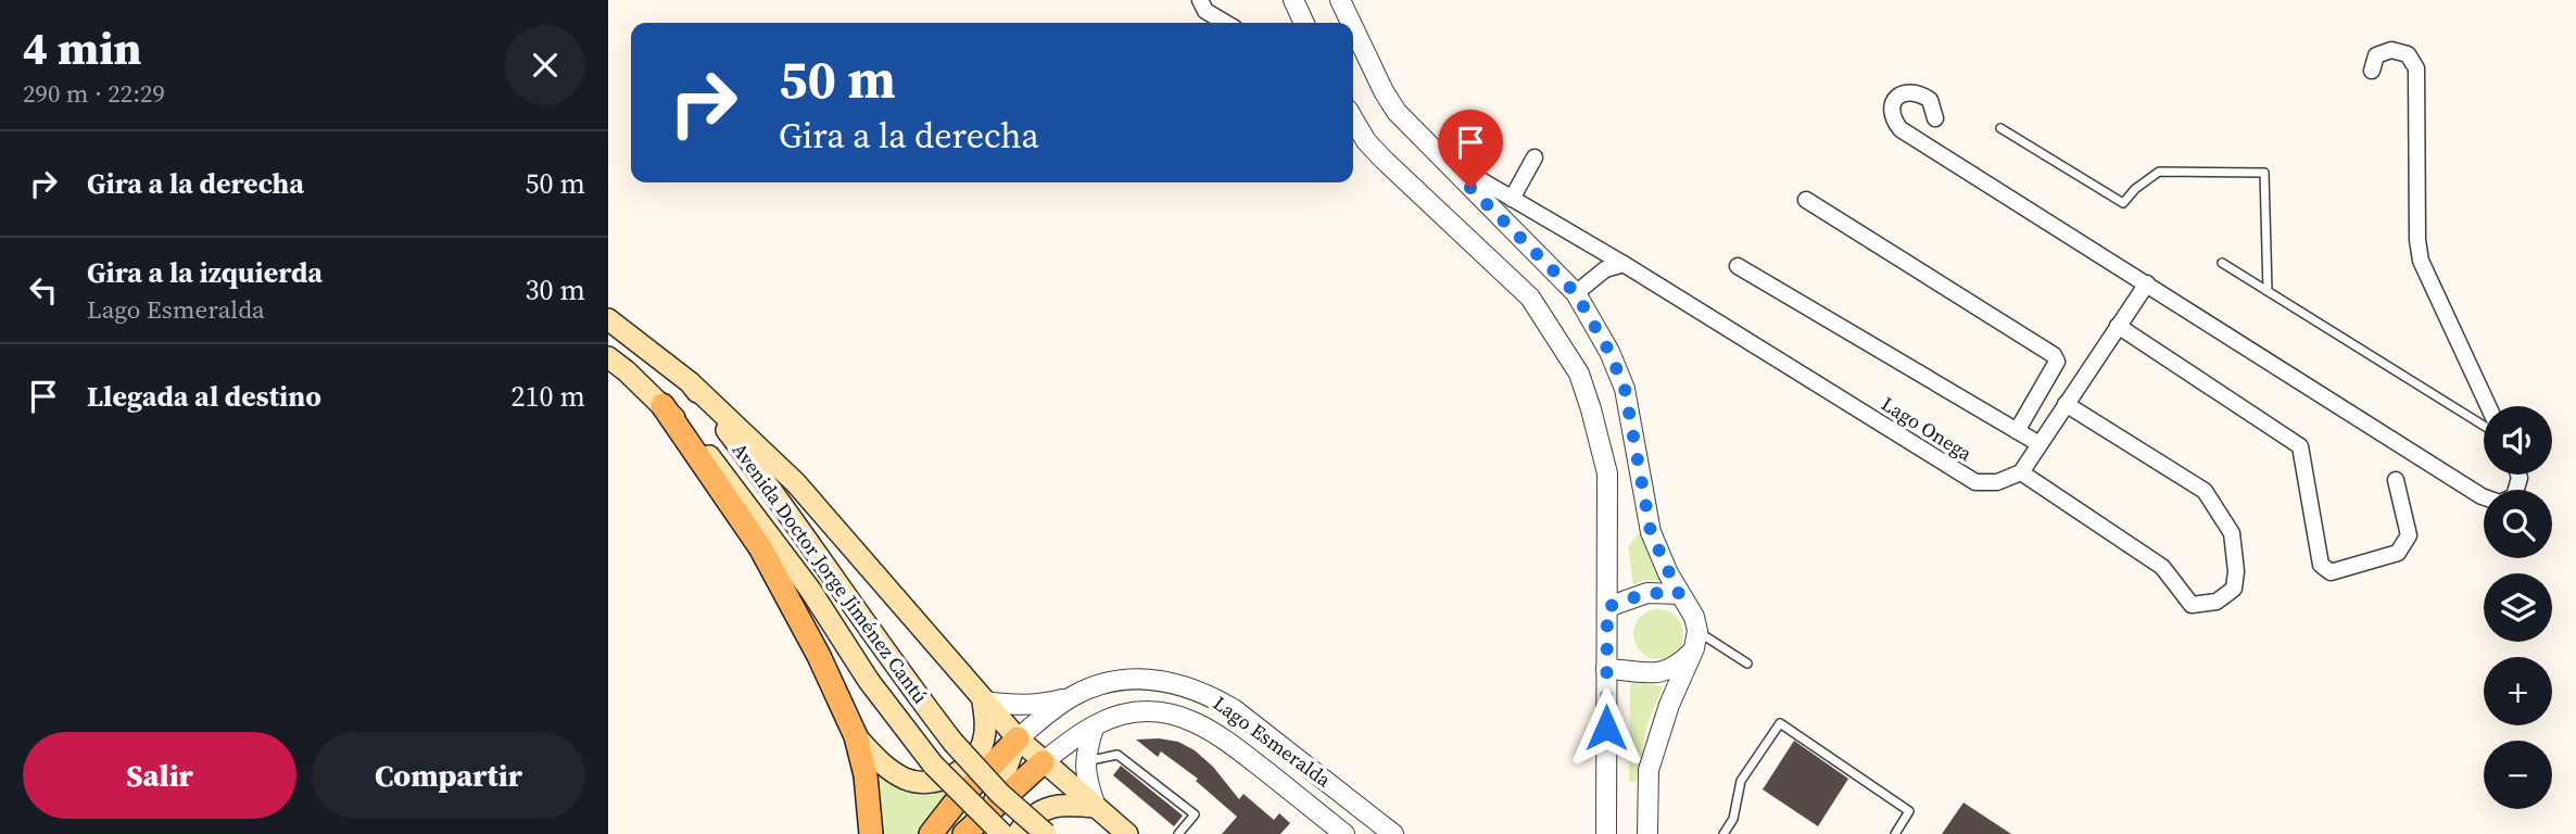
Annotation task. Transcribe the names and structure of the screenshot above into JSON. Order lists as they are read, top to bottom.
{
  "streets": {
    "main road": ["Avenida Doctor Jorge Jiménez Cantú"],
    "street": ["Lago Onega", "Lago Esmeralda"]
  },
  "page": {
    "heading": ["4 min", "290 m · 22:29"],
    "turn": ["50 m", "Gira a la derecha"],
    "list": [
      {
        "name": "Gira a la derecha",
        "value": "50 m"
      },
      {
        "name": "Gira a la izquierda",
        "note": "Lago Esmeralda",
        "value": "30 m"
      },
      {
        "name": "Llegada al destino",
        "value": "210 m"
      }
    ],
    "map_buttons": ["+", "−"],
    "buttons": ["Salir", "Compartir"]
  }
}
